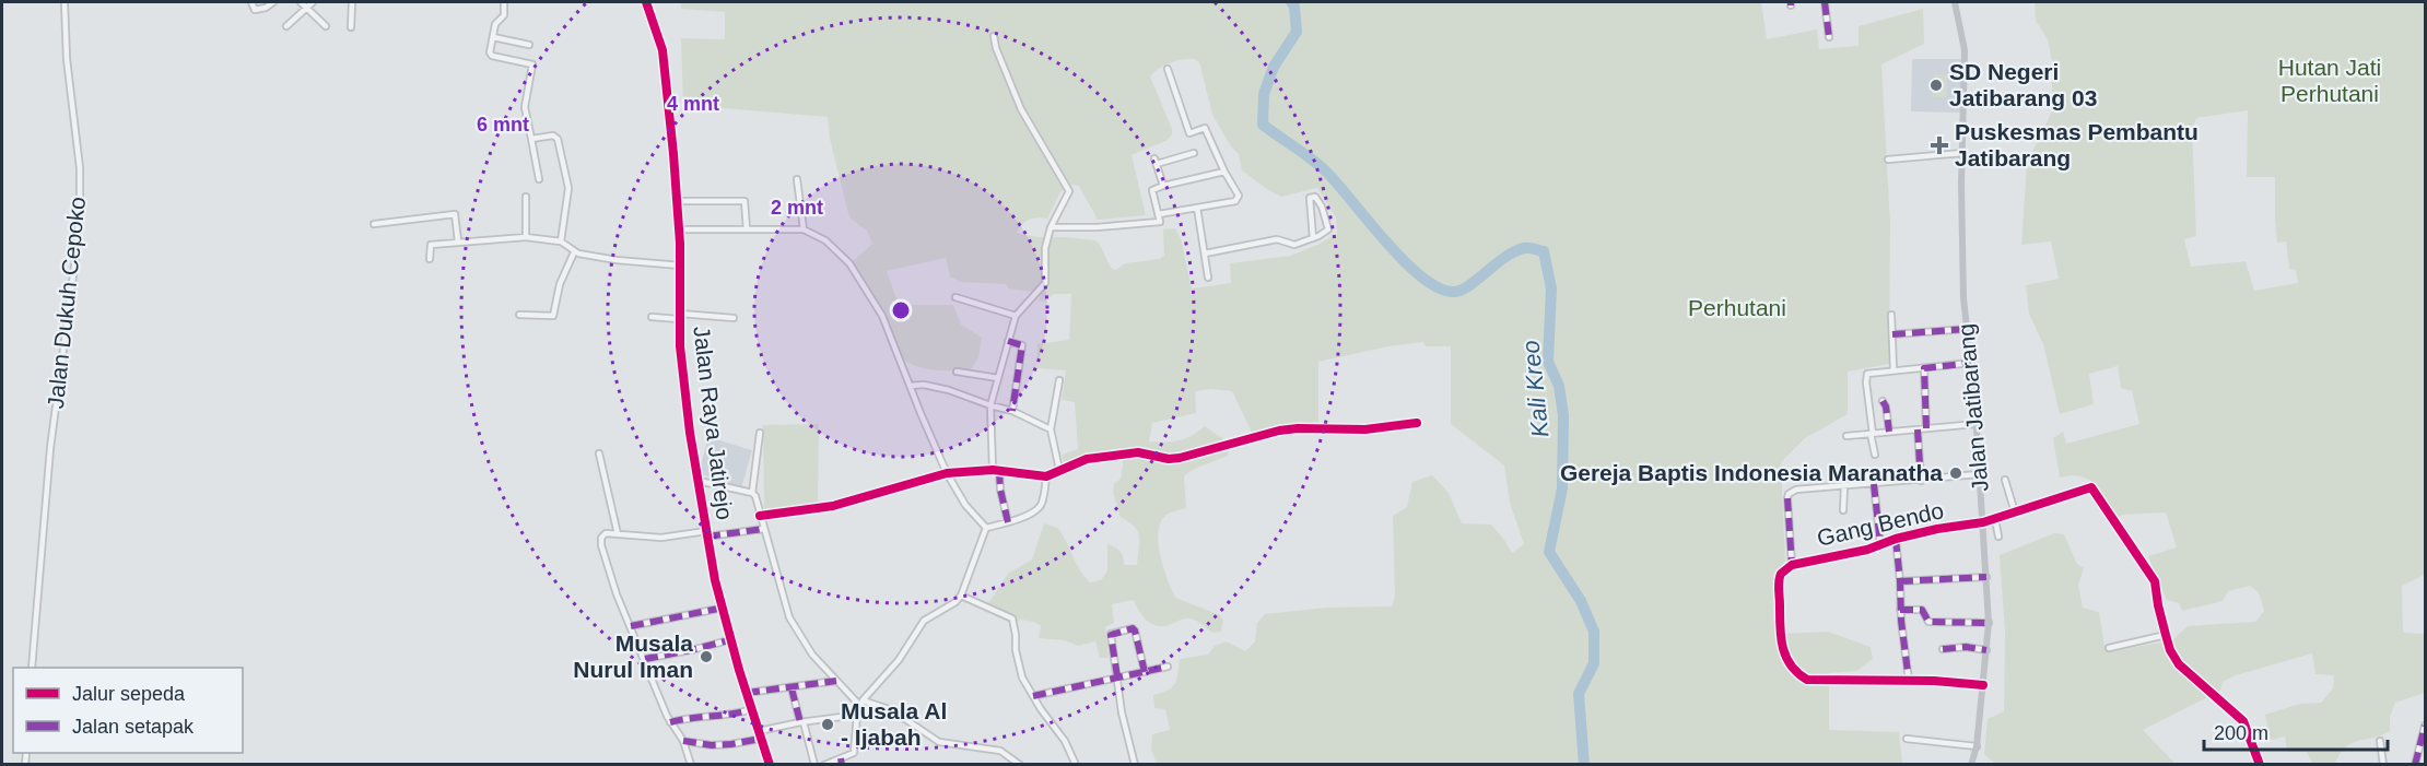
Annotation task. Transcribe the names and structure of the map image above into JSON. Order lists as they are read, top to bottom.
{
  "streets": {
    "main road": ["Jalan Jatibarang"],
    "street": ["Jalan Dukuh Cepoko", "Jalan Raya Jatirejo", "Gang Bendo"]
  },
  "crossings": [
    ["Jalan Jatibarang", "Gang Bendo"]
  ],
  "water": ["Kali Kreo"],
  "parks": ["Hutan Jati Perhutani", "Perhutani"],
  "places": {
    "other": [
      "SD Negeri Jatibarang 03",
      "Gereja Baptis Indonesia Maranatha",
      "Musala Nurul Iman",
      "Musala Al - Ijabah"
    ],
    "health": ["Puskesmas Pembantu Jatibarang"]
  },
  "legend": ["Jalur sepeda", "Jalan setapak"],
  "scale_bar": "200 m",
  "rings": ["4 mnt", "6 mnt", "2 mnt"]
}
